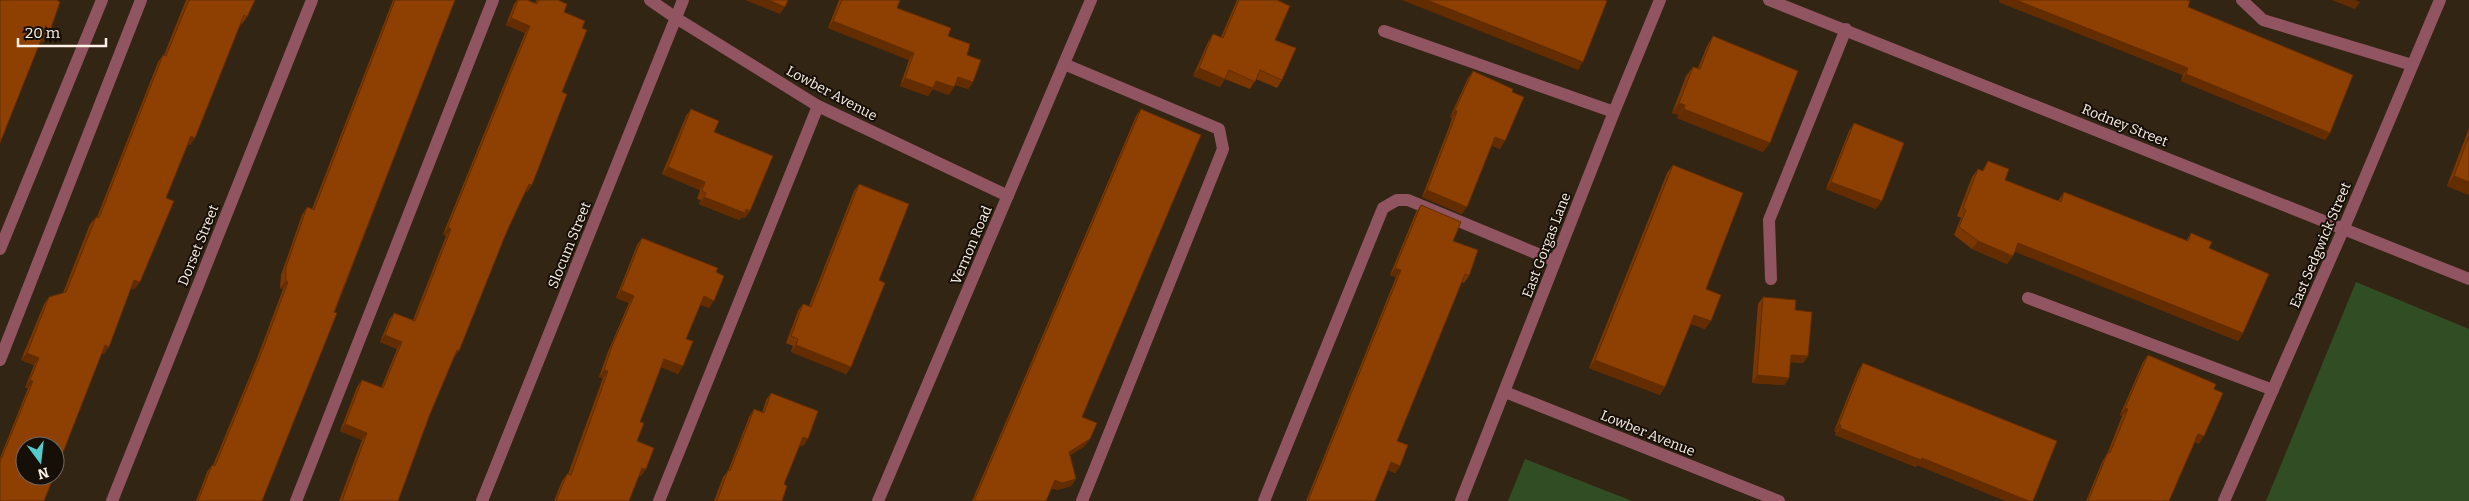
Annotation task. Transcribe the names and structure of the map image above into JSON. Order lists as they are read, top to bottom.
{
  "streets": {
    "street": [
      "Lowber Avenue",
      "Rodney Street",
      "Dorset Street",
      "Slocum Street",
      "Vernon Road",
      "East Gorgas Lane",
      "East Sedgwick Street"
    ]
  },
  "crossings": [
    ["Lowber Avenue", "Slocum Street"],
    ["Lowber Avenue", "Vernon Road"],
    ["Lowber Avenue", "East Gorgas Lane"],
    ["Rodney Street", "East Sedgwick Street"]
  ],
  "scale_bar": "20 m",
  "north": "bottom"
}
